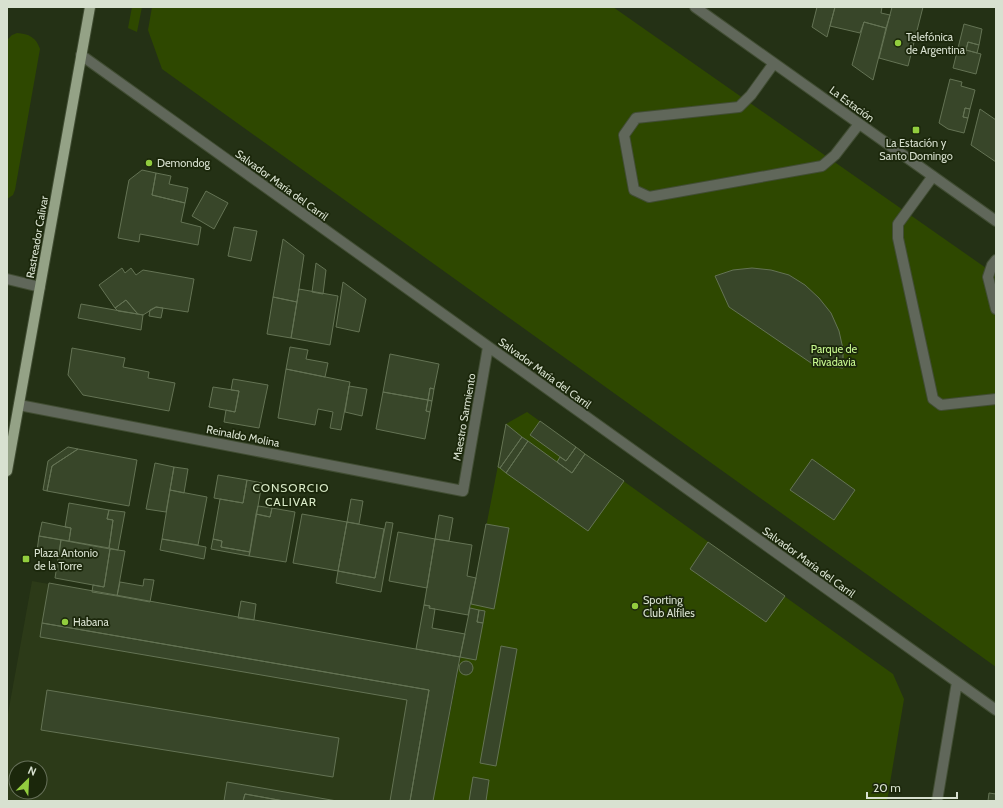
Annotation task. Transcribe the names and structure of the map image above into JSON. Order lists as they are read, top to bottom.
{
  "streets": {
    "main road": ["Rastreador Calivar"],
    "street": [
      "La Estación",
      "Salvador María del Carril",
      "Maestro Sarmiento",
      "Reinaldo Molina"
    ]
  },
  "crossings": [
    ["Salvador María del Carril", "Rastreador Calivar"],
    ["Salvador María del Carril", "Maestro Sarmiento"],
    ["Rastreador Calivar", "Reinaldo Molina"],
    ["Maestro Sarmiento", "Reinaldo Molina"]
  ],
  "districts": ["CONSORCIO CALIVAR"],
  "parks": ["Parque de Rivadavia"],
  "places": {
    "other": [
      "Telefónica de Argentina",
      "Demondog",
      "Sporting Club Alfiles",
      "Habana"
    ],
    "transit": ["La Estación y Santo Domingo", "Plaza Antonio de la Torre"]
  },
  "scale_bar": "20 m",
  "north": "top right"
}
